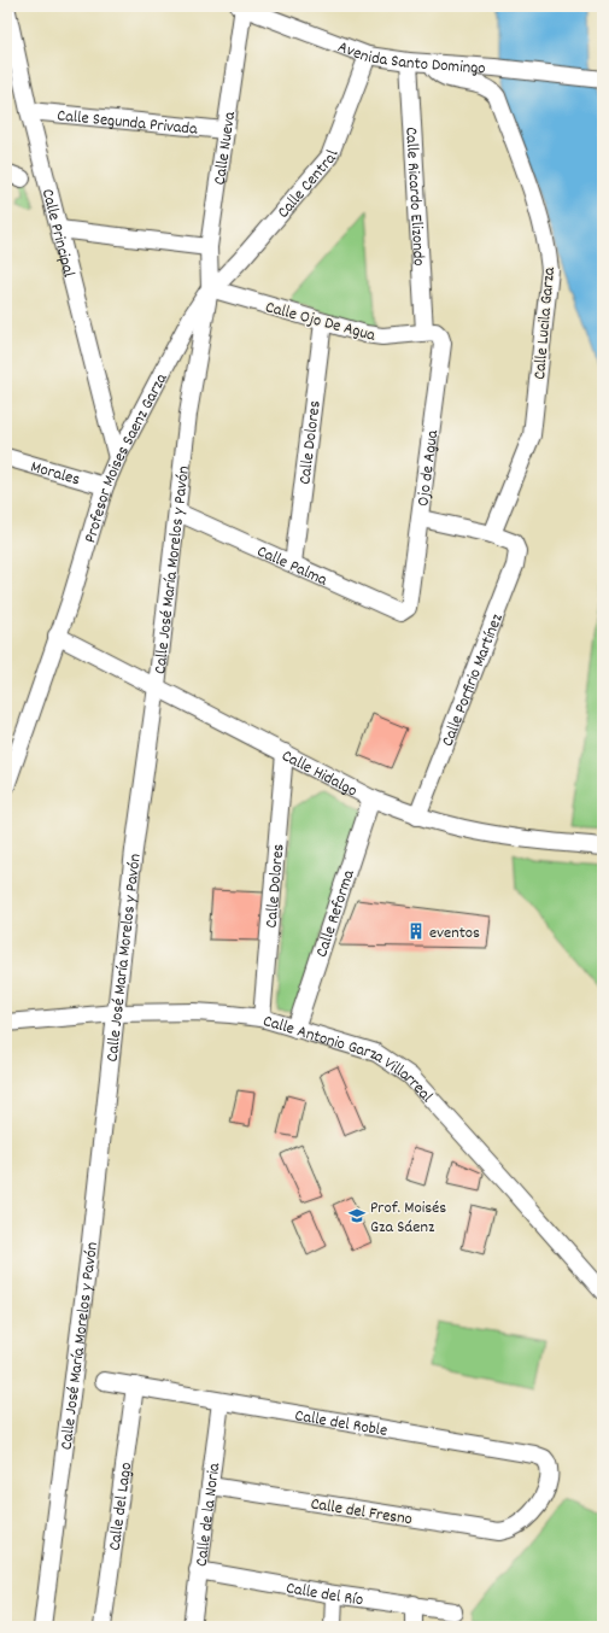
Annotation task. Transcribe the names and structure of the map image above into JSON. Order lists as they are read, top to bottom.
{
  "streets": {
    "street": [
      "Avenida Santo Domingo",
      "Calle Segunda Privada",
      "Calle Nueva",
      "Calle Central",
      "Calle Ricardo Elizondo",
      "Calle Principal",
      "Calle Ojo De Agua",
      "Calle Lucila Garza",
      "Calle Dolores",
      "Profesor Moises Saenz Garza",
      "Ojo de Agua",
      "Morales",
      "Calle Palma",
      "Calle José María Morelos y Pavón",
      "Calle Porfirio Martínez",
      "Calle Hidalgo",
      "Calle Reforma",
      "Calle Antonio Garza Villarreal",
      "Calle del Roble",
      "Calle del Lago",
      "Calle del Fresno",
      "Calle de la Noria",
      "Calle del Río"
    ]
  },
  "crossings": [
    ["Avenida Santo Domingo", "Calle Nueva"],
    ["Avenida Santo Domingo", "Calle Central"],
    ["Avenida Santo Domingo", "Calle Ricardo Elizondo"],
    ["Avenida Santo Domingo", "Calle Lucila Garza"],
    ["Calle Segunda Privada", "Calle Nueva"],
    ["Calle Segunda Privada", "Calle Principal"],
    ["Calle Nueva", "Calle Central"],
    ["Calle Nueva", "Calle Ojo De Agua"],
    ["Calle Nueva", "Profesor Moises Saenz Garza"],
    ["Calle Nueva", "Calle José María Morelos y Pavón"],
    ["Calle Central", "Calle Ojo De Agua"],
    ["Calle Central", "Profesor Moises Saenz Garza"],
    ["Calle Central", "Calle José María Morelos y Pavón"],
    ["Calle Ricardo Elizondo", "Calle Ojo De Agua"],
    ["Calle Ricardo Elizondo", "Ojo de Agua"],
    ["Calle Principal", "Profesor Moises Saenz Garza"],
    ["Calle Ojo De Agua", "Calle Dolores"],
    ["Calle Ojo De Agua", "Profesor Moises Saenz Garza"],
    ["Calle Ojo De Agua", "Ojo de Agua"],
    ["Calle Ojo De Agua", "Calle José María Morelos y Pavón"],
    ["Calle Lucila Garza", "Calle Porfirio Martínez"],
    ["Calle Dolores", "Calle Palma"],
    ["Calle Dolores", "Calle Hidalgo"],
    ["Calle Dolores", "Calle Antonio Garza Villarreal"],
    ["Profesor Moises Saenz Garza", "Morales"],
    ["Profesor Moises Saenz Garza", "Calle José María Morelos y Pavón"],
    ["Profesor Moises Saenz Garza", "Calle Hidalgo"],
    ["Ojo de Agua", "Calle Palma"],
    ["Calle Palma", "Calle José María Morelos y Pavón"],
    ["Calle José María Morelos y Pavón", "Calle Hidalgo"],
    ["Calle José María Morelos y Pavón", "Calle Antonio Garza Villarreal"],
    ["Calle Porfirio Martínez", "Calle Hidalgo"],
    ["Calle Hidalgo", "Calle Reforma"],
    ["Calle Reforma", "Calle Antonio Garza Villarreal"],
    ["Calle del Roble", "Calle del Lago"],
    ["Calle del Roble", "Calle del Fresno"],
    ["Calle del Roble", "Calle de la Noria"],
    ["Calle del Fresno", "Calle de la Noria"],
    ["Calle de la Noria", "Calle del Río"]
  ],
  "places": {
    "building": ["eventos"],
    "school or university": ["Prof. Moisés Gza Sáenz"]
  }
}
